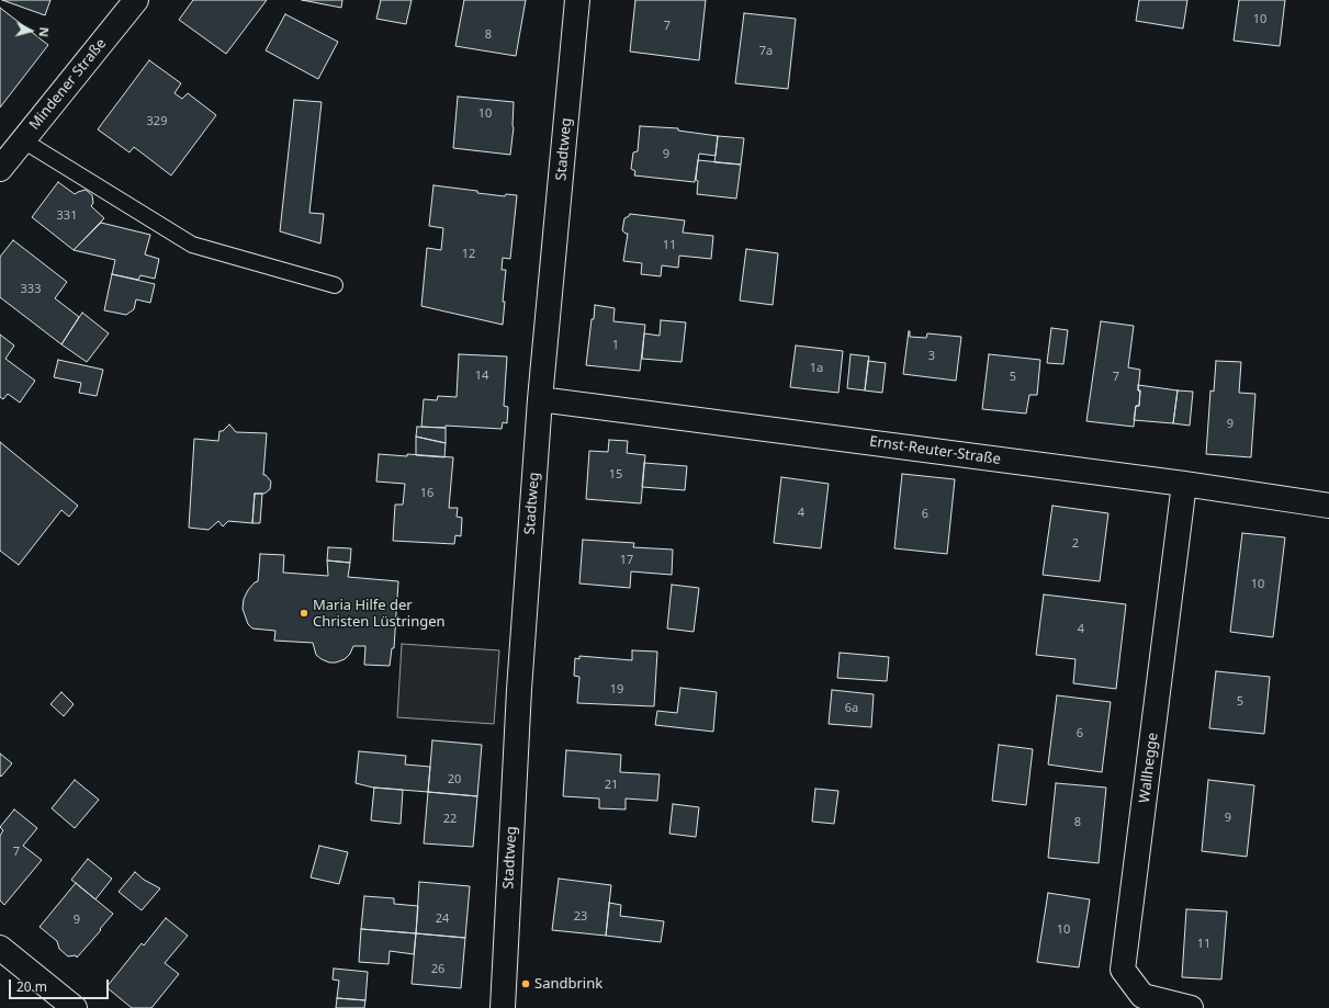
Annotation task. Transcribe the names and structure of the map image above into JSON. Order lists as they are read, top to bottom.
{
  "streets": {
    "street": [
      "Mindener Straße",
      "Stadtweg",
      "Ernst-Reuter-Straße",
      "Wallhegge"
    ]
  },
  "crossings": [
    ["Stadtweg", "Ernst-Reuter-Straße"],
    ["Ernst-Reuter-Straße", "Wallhegge"]
  ],
  "places": ["Maria Hilfe der Christen Lüstringen", "Sandbrink"],
  "house_numbers": [
    "10",
    "7",
    "8",
    "7a",
    "10",
    "329",
    "9",
    "331",
    "11",
    "12",
    "333",
    "1",
    "3",
    "1a",
    "14",
    "5",
    "7",
    "9",
    "15",
    "16",
    "4",
    "6",
    "2",
    "17",
    "10",
    "4",
    "19",
    "5",
    "6a",
    "6",
    "20",
    "21",
    "9",
    "22",
    "8",
    "7",
    "23",
    "24",
    "9",
    "10",
    "11",
    "26"
  ],
  "scale_bar": "20 m",
  "north": "right"
}
